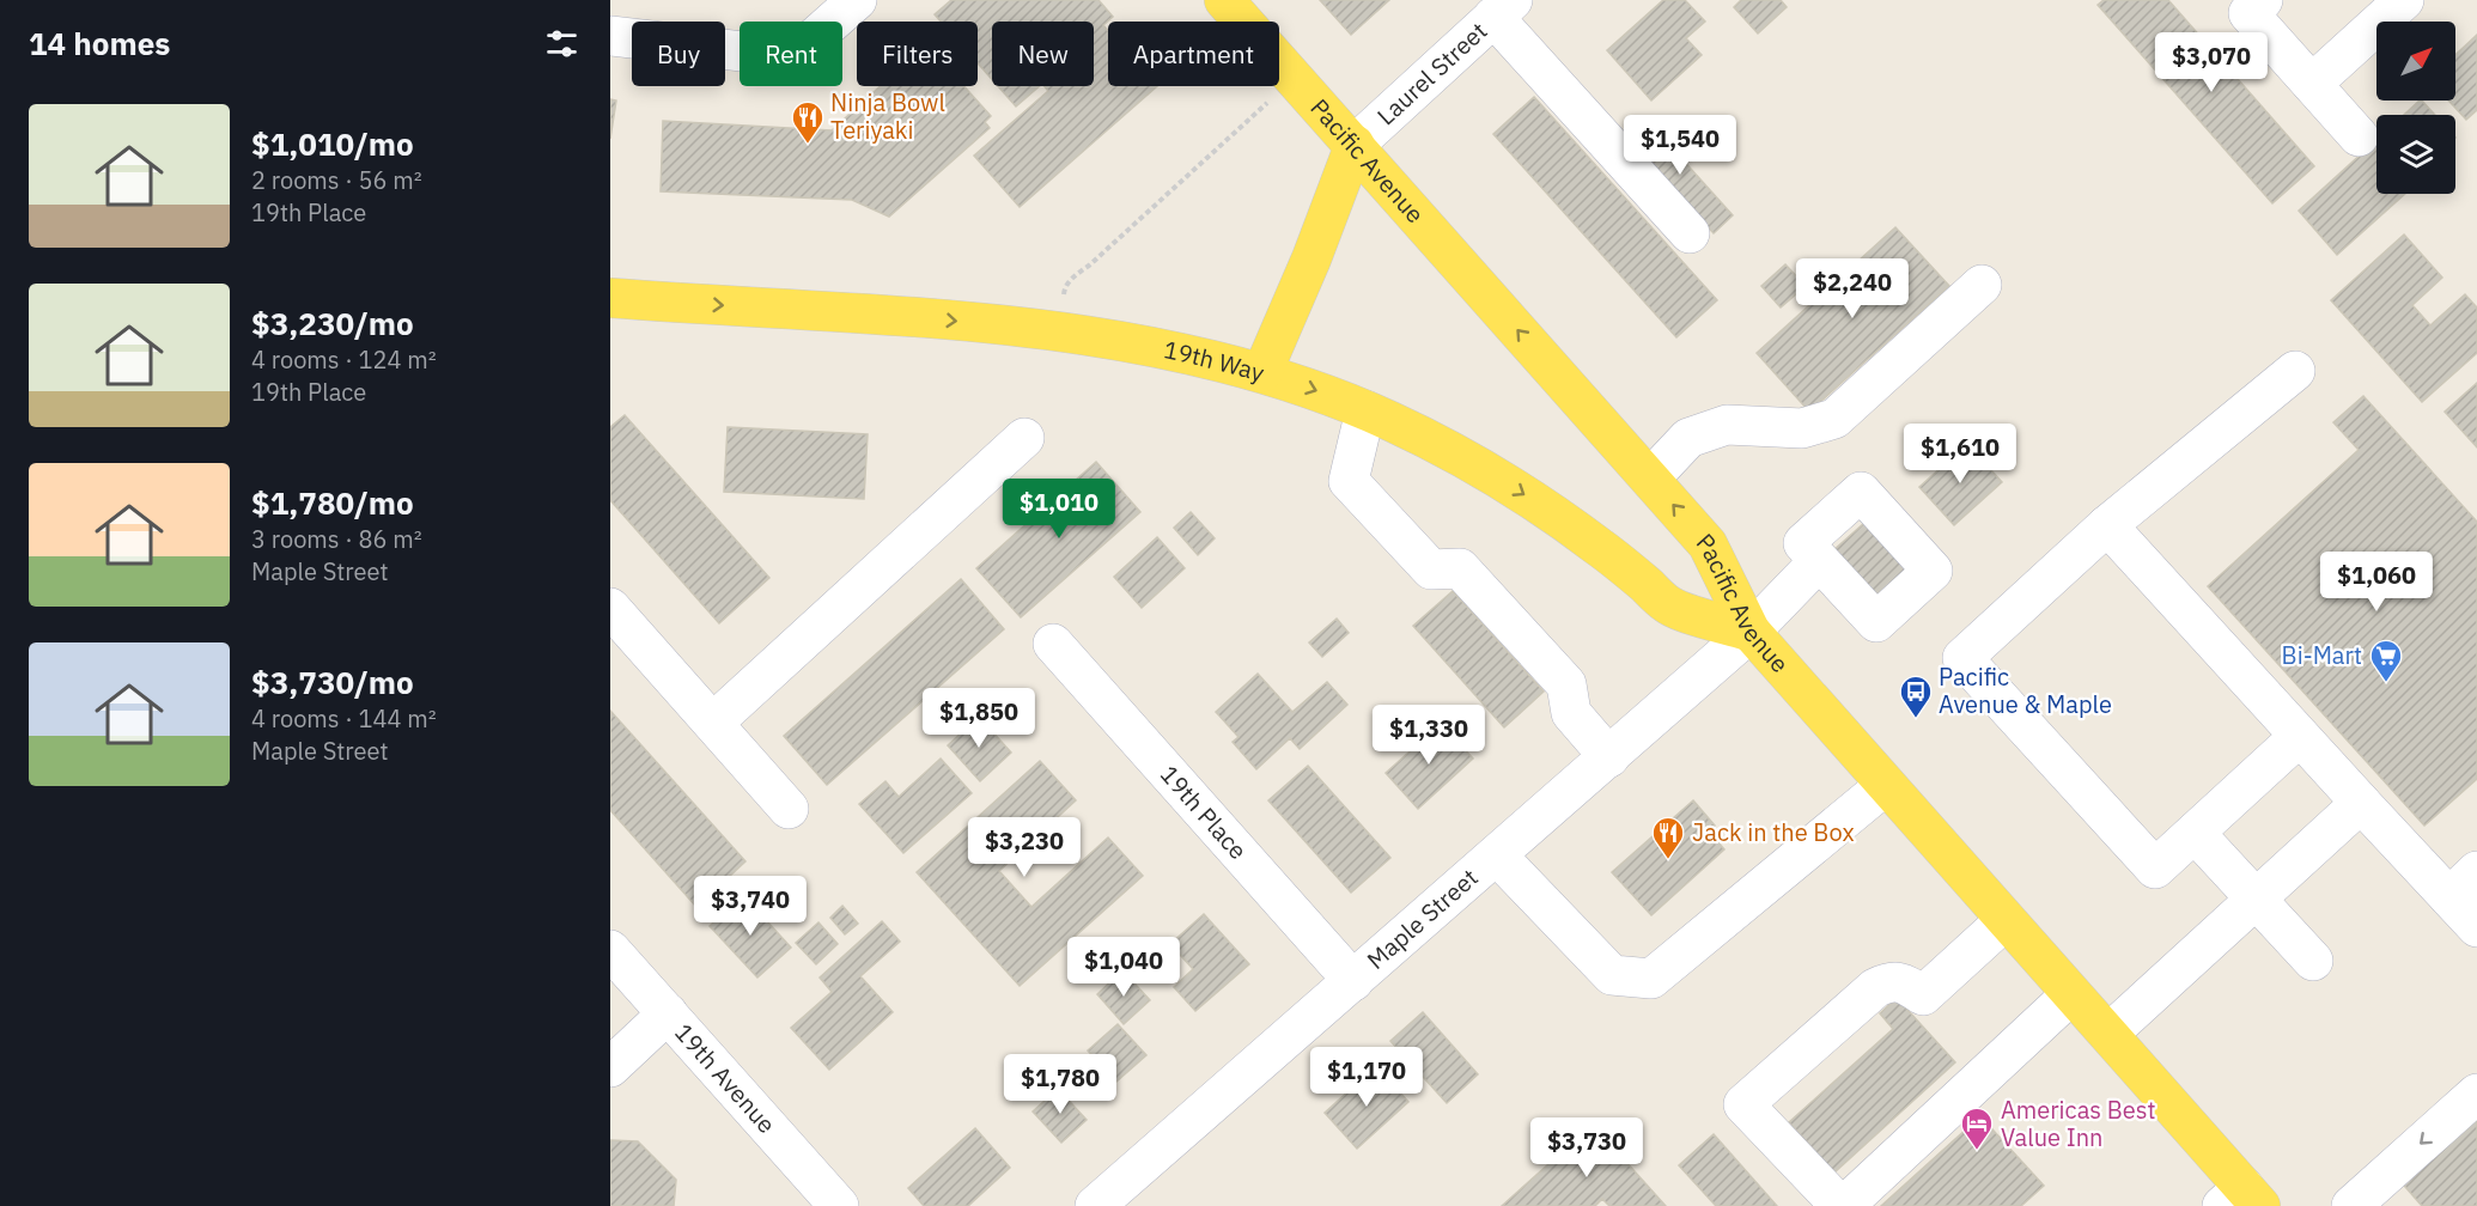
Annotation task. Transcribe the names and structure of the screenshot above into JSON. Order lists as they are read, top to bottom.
{
  "streets": {
    "main road": ["Pacific Avenue", "19th Way"],
    "street": [
      "Laurel Street",
      "19th Place",
      "Maple Street",
      "19th Avenue"
    ]
  },
  "crossings": [
    ["Laurel Street", "Pacific Avenue"],
    ["Pacific Avenue", "19th Way"],
    ["Pacific Avenue", "Maple Street"],
    ["19th Way", "Maple Street"],
    ["19th Place", "Maple Street"]
  ],
  "one_way": ["Pacific Avenue", "19th Way"],
  "places": {
    "restaurant": ["Ninja Bowl Teriyaki", "Jack in the Box"],
    "supermarket": ["Bi-Mart"],
    "bus stop": ["Pacific Avenue & Maple"],
    "hotel": ["Americas Best Value Inn"]
  },
  "north": "top right",
  "page": {
    "heading": "14 homes",
    "chip": [
      "Buy",
      "Rent",
      "Filters",
      "New",
      "Apartment"
    ],
    "price": [
      "$3,070",
      "$1,540",
      "$2,240",
      "$1,610",
      "$1,010",
      "$1,060",
      "$1,850",
      "$1,330",
      "$3,230",
      "$3,740",
      "$1,040",
      "$1,170",
      "$1,780",
      "$3,730"
    ],
    "list": [
      {
        "name": "$1,010/mo",
        "note": "2 rooms · 56 m² · 19th Place"
      },
      {
        "name": "$3,230/mo",
        "note": "4 rooms · 124 m² · 19th Place"
      },
      {
        "name": "$1,780/mo",
        "note": "3 rooms · 86 m² · Maple Street"
      },
      {
        "name": "$3,730/mo",
        "note": "4 rooms · 144 m² · Maple Street"
      }
    ]
  }
}
